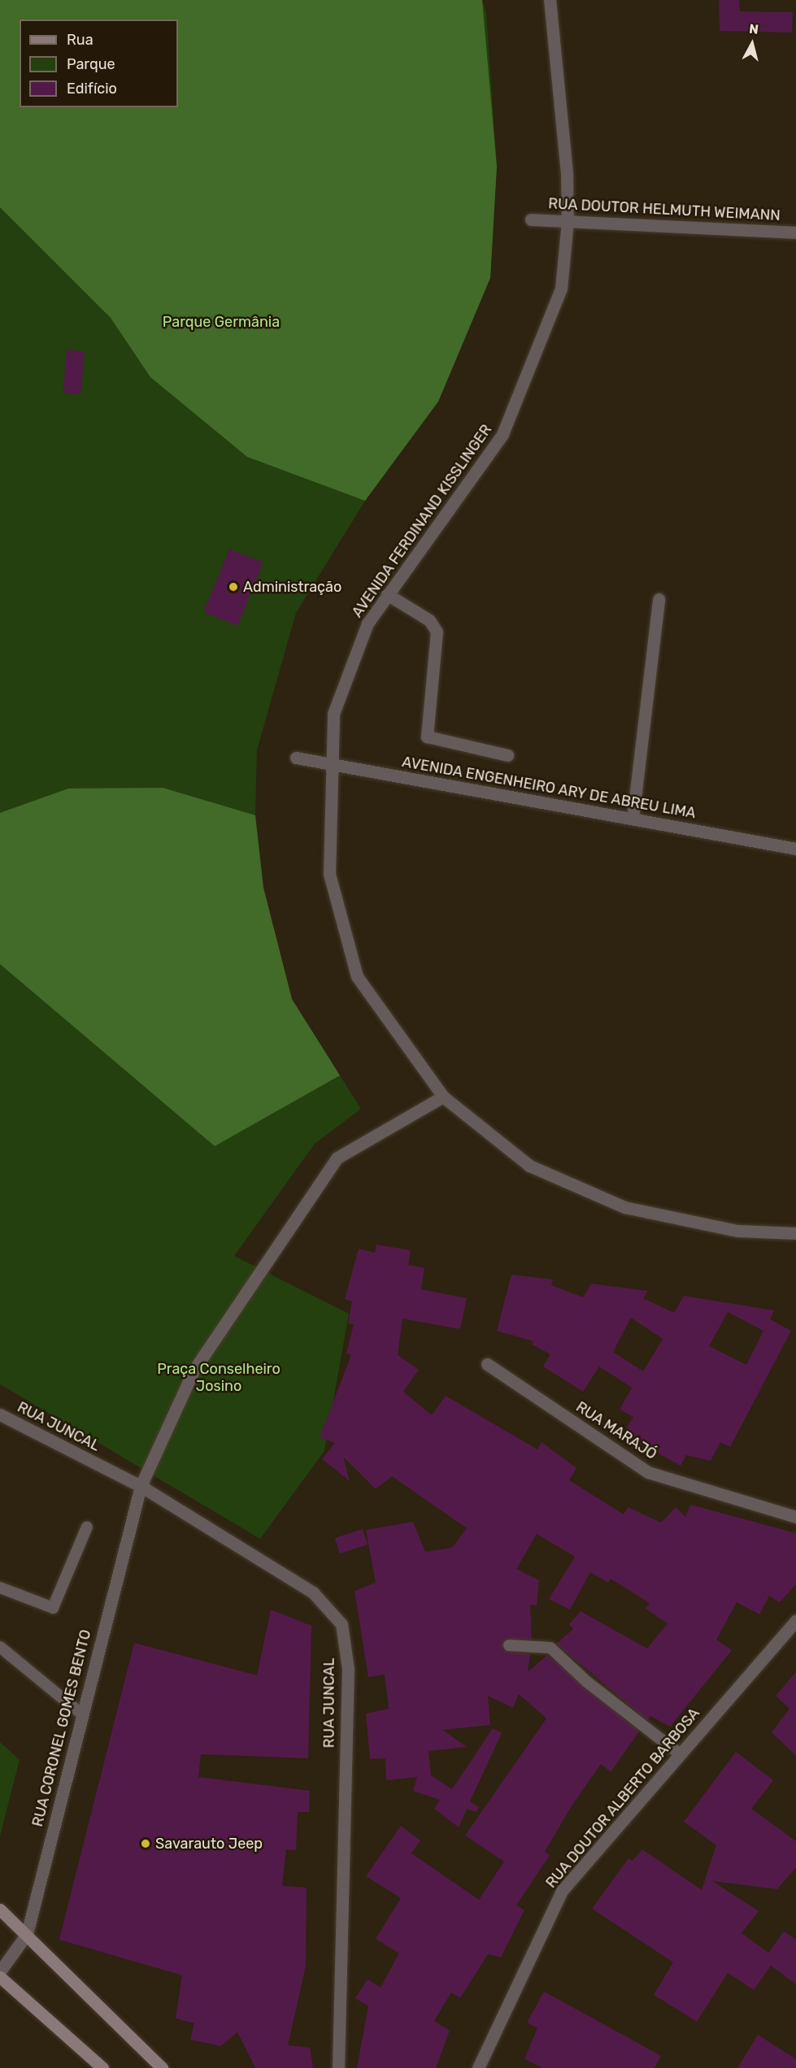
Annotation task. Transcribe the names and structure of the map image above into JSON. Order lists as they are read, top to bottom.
{
  "streets": {
    "street": [
      "RUA DOUTOR HELMUTH WEIMANN",
      "AVENIDA FERDINAND KISSLINGER",
      "AVENIDA ENGENHEIRO ARY DE ABREU LIMA",
      "RUA JUNCAL",
      "RUA MARAJÓ",
      "RUA CORONEL GOMES BENTO",
      "RUA DOUTOR ALBERTO BARBOSA"
    ]
  },
  "crossings": [
    ["RUA DOUTOR HELMUTH WEIMANN", "AVENIDA FERDINAND KISSLINGER"],
    ["AVENIDA FERDINAND KISSLINGER", "AVENIDA ENGENHEIRO ARY DE ABREU LIMA"],
    ["AVENIDA FERDINAND KISSLINGER", "RUA CORONEL GOMES BENTO"],
    ["RUA JUNCAL", "RUA CORONEL GOMES BENTO"]
  ],
  "parks": ["Parque Germânia", "Praça Conselheiro Josino"],
  "places": ["Administração", "Savarauto Jeep"],
  "legend": ["Rua", "Parque", "Edifício"],
  "north": "top"
}
